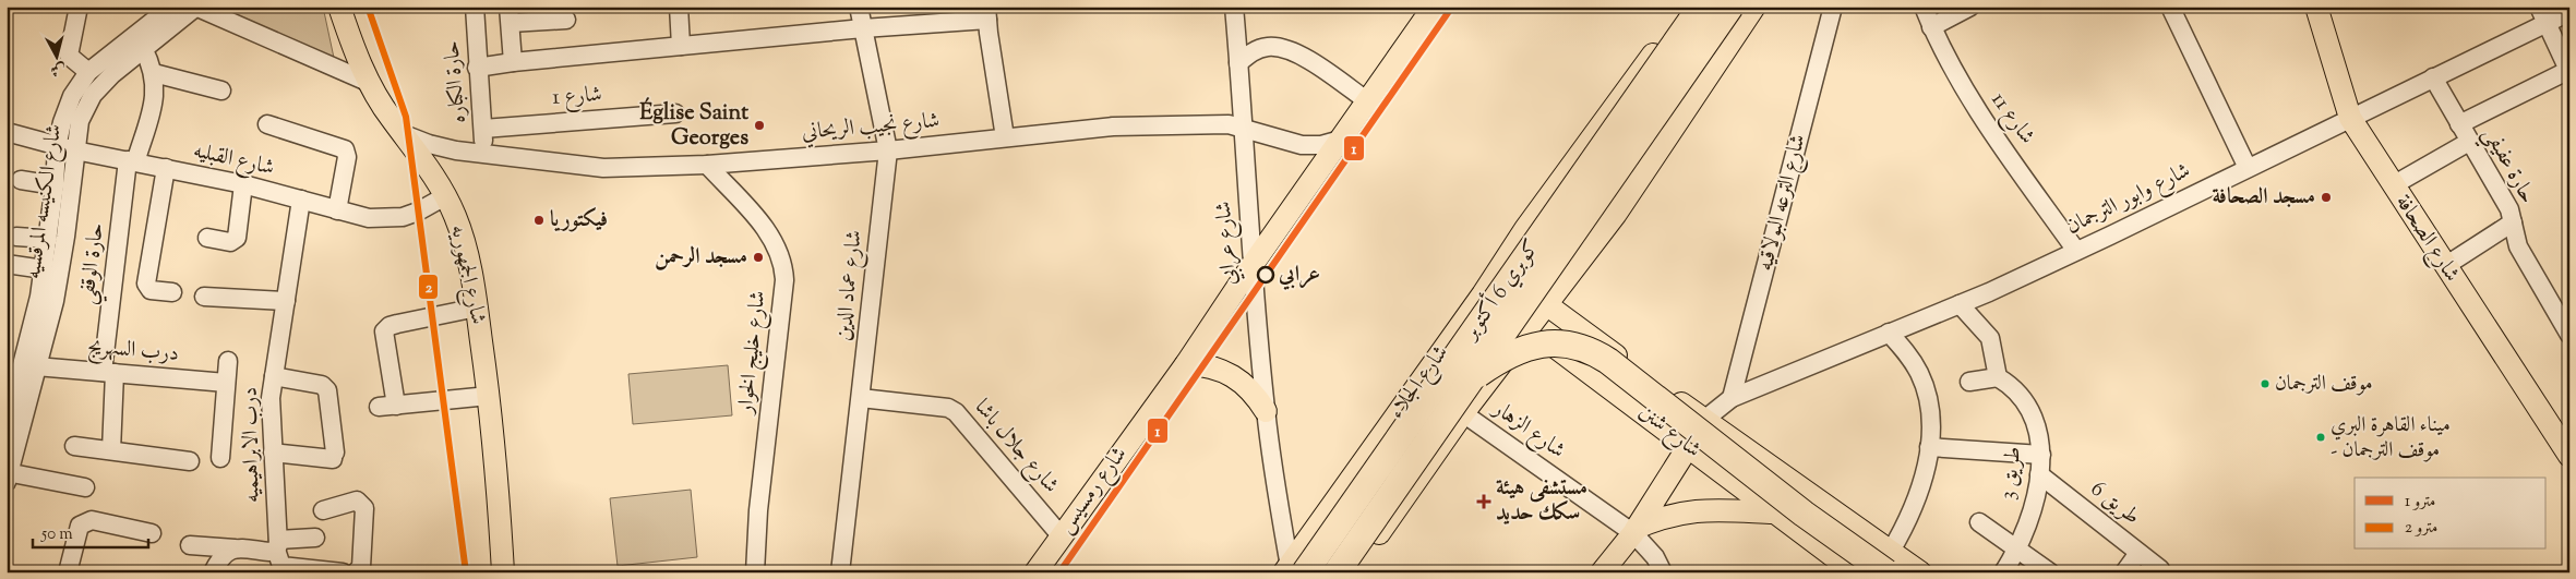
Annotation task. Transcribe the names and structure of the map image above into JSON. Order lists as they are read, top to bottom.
{
  "streets": {
    "highway": ["كوبري 6 أكتوبر"],
    "main road": [
      "شارع الصحافة",
      "شارع الجمهوريه",
      "شارع الجلاء",
      "شارع شنن",
      "شارع رمسيس"
    ],
    "street": [
      "حارة الكباره",
      "شارع 1",
      "شارع 11",
      "شارع نجيب الريحاني",
      "شارع القبليه",
      "حارة عفيفي",
      "شارع وابور الترجمان",
      "شارع الكنيسه المرقسيه",
      "شارع الترعه البولاقيه",
      "شارع عرابي",
      "حارة الوقفي",
      "شارع عماد الدين",
      "درب السهريج",
      "شارع خليج الخوار",
      "شارع الزهار",
      "درب الابراهيميه",
      "شارع جلال باشا",
      "طريق 3",
      "طريق 6"
    ]
  },
  "crossings": [
    ["حارة الكباره", "شارع 1"],
    ["حارة الكباره", "شارع نجيب الريحاني"],
    ["شارع 11", "شارع وابور الترجمان"],
    ["شارع نجيب الريحاني", "شارع عرابي"],
    ["شارع نجيب الريحاني", "شارع الجمهوريه"],
    ["شارع نجيب الريحاني", "شارع عماد الدين"],
    ["شارع نجيب الريحاني", "شارع خليج الخوار"],
    ["شارع نجيب الريحاني", "شارع رمسيس"],
    ["شارع القبليه", "شارع الكنيسه المرقسيه"],
    ["شارع القبليه", "حارة الوقفي"],
    ["شارع القبليه", "شارع الجمهوريه"],
    ["شارع القبليه", "درب الابراهيميه"],
    ["حارة عفيفي", "شارع وابور الترجمان"],
    ["شارع وابور الترجمان", "شارع الترعه البولاقيه"],
    ["شارع وابور الترجمان", "شارع الصحافة"],
    ["شارع وابور الترجمان", "شارع شنن"],
    ["شارع الكنيسه المرقسيه", "درب السهريج"],
    ["شارع عرابي", "كوبري 6 أكتوبر"],
    ["شارع عرابي", "شارع الجلاء"],
    ["شارع عرابي", "شارع رمسيس"],
    ["حارة الوقفي", "درب السهريج"],
    ["شارع عماد الدين", "شارع جلال باشا"],
    ["كوبري 6 أكتوبر", "شارع الجلاء"],
    ["شارع الجلاء", "شارع شنن"],
    ["شارع جلال باشا", "شارع رمسيس"],
    ["طريق 3", "طريق 6"]
  ],
  "places": {
    "other": [
      "Église Saint Georges",
      "مسجد الصحافة",
      "فيكتوريا",
      "مسجد الرحمن",
      "عرابي",
      "موقف الترجمان",
      "ميناء القاهرة البري - موقف الترجمان"
    ],
    "health": ["مستشفى هيئة سكك حديد"]
  },
  "lines": ["metro line 1", "metro line 2"],
  "legend": ["مترو 1", "مترو 2"],
  "scale_bar": "50 m",
  "north": "bottom"
}
